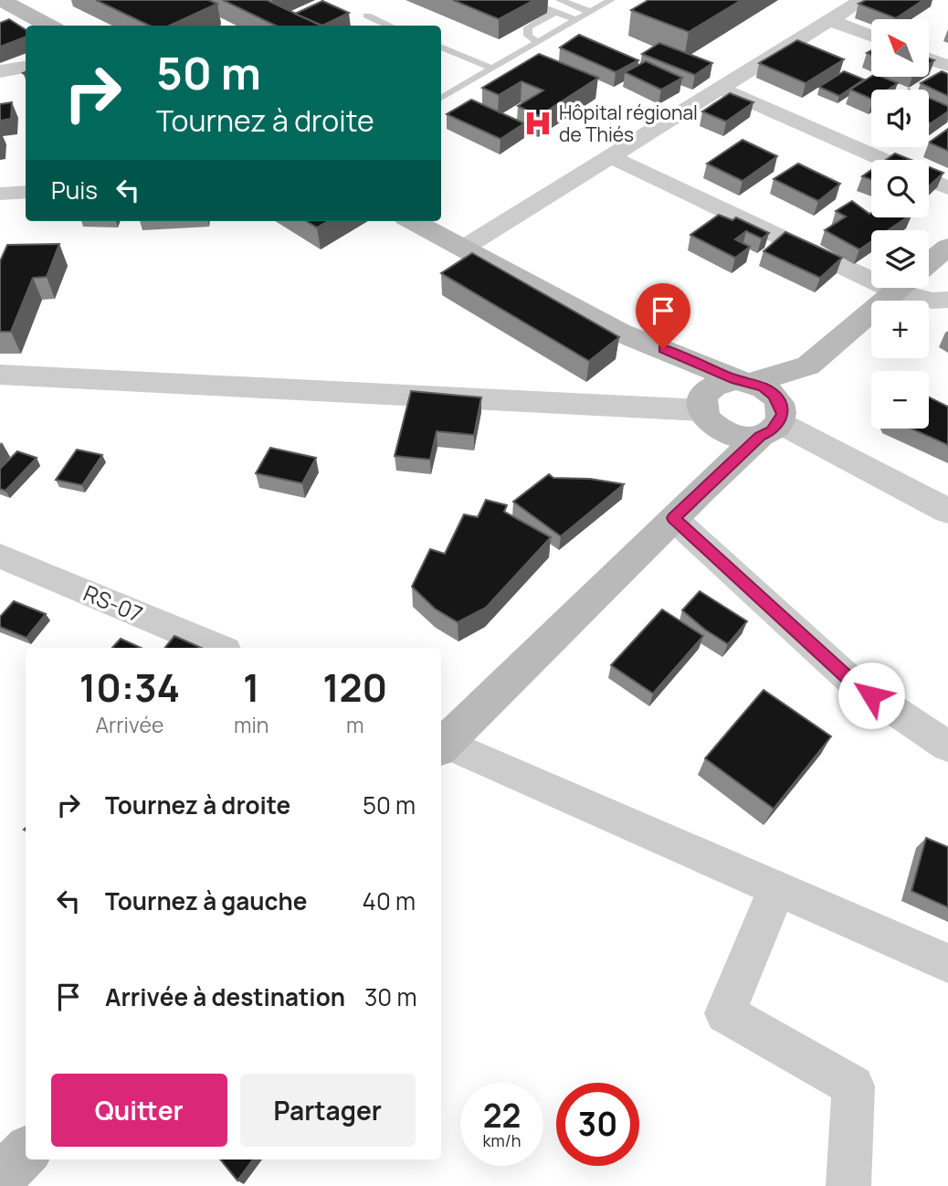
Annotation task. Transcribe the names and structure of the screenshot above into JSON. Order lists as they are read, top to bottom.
{
  "streets": {
    "street": ["RS-07"]
  },
  "places": {
    "hospital": ["Hôpital régional de Thiés"]
  },
  "north": "top left",
  "page": {
    "map_buttons": ["+", "−"],
    "turn": ["50 m", "Tournez à droite"],
    "then": "Puis",
    "eta": [
      "10:34",
      "Arrivée",
      "1",
      "min",
      "120",
      "m"
    ],
    "list": [
      {
        "name": "Tournez à droite",
        "value": "50 m"
      },
      {
        "name": "Tournez à gauche",
        "value": "40 m"
      },
      {
        "name": "Arrivée à destination",
        "value": "30 m"
      }
    ],
    "buttons": ["Quitter", "Partager"],
    "speed": "22 km/h",
    "limit": "30"
  }
}
